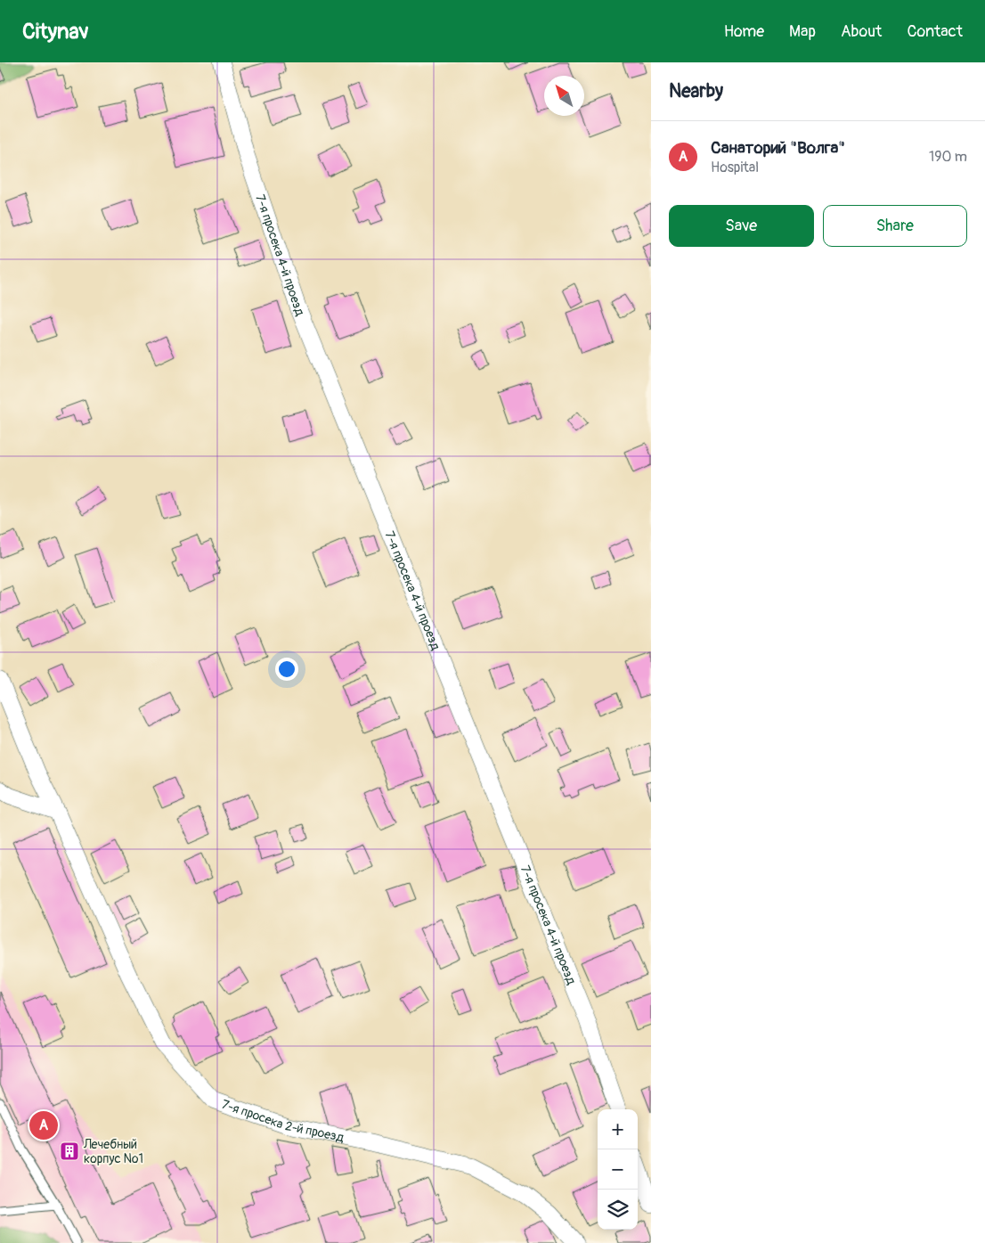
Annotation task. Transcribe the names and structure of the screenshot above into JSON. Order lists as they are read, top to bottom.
{
  "streets": {
    "street": ["7-я просека 4-й проезд", "7-я просека 2-й проезд"]
  },
  "places": {
    "building": ["Лечебный корпус №1"]
  },
  "north": "top left",
  "page": {
    "header": "Citynav",
    "nav": [
      "Home",
      "Map",
      "About",
      "Contact"
    ],
    "heading": "Nearby",
    "list": [
      {
        "mark": "A",
        "name": "Санаторий \"Волга\"",
        "note": "Hospital",
        "value": "190 m"
      }
    ],
    "buttons": ["Save", "Share"],
    "map_buttons": ["+", "−"],
    "pins": "A"
  }
}
